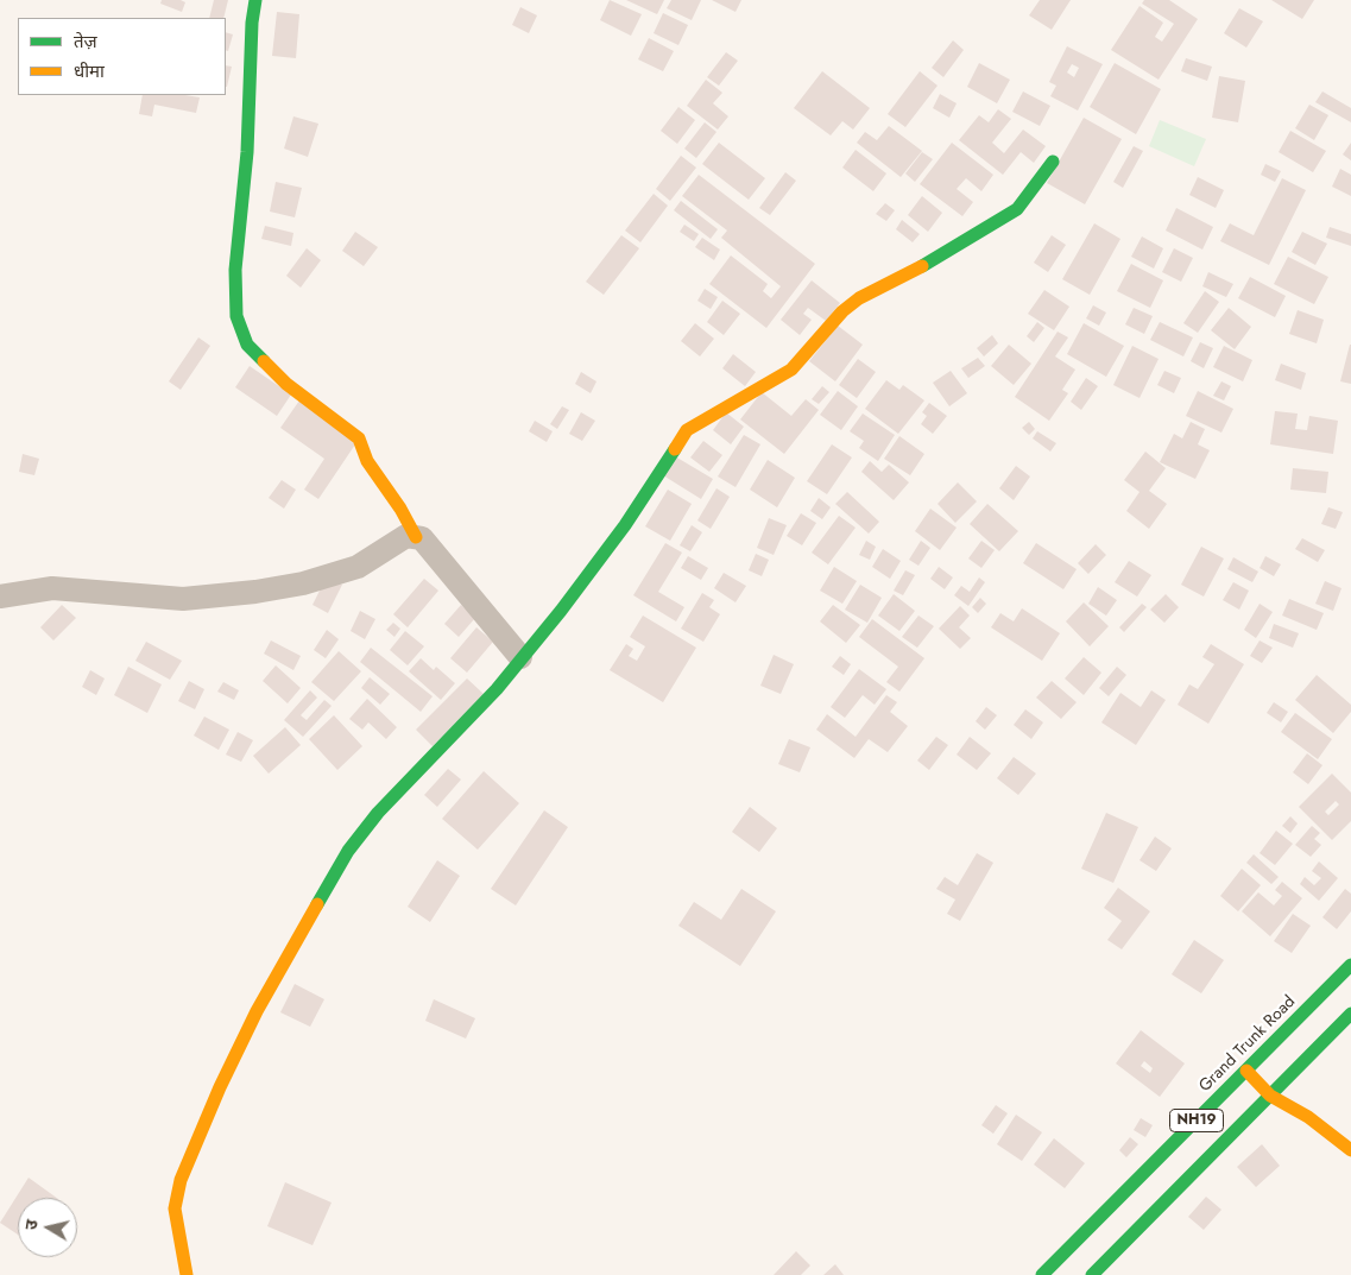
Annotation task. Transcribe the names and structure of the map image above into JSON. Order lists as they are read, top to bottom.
{
  "streets": {
    "main road": ["Grand Trunk Road", "NH19"]
  },
  "legend": ["तेज़", "धीमा"],
  "north": "left"
}
